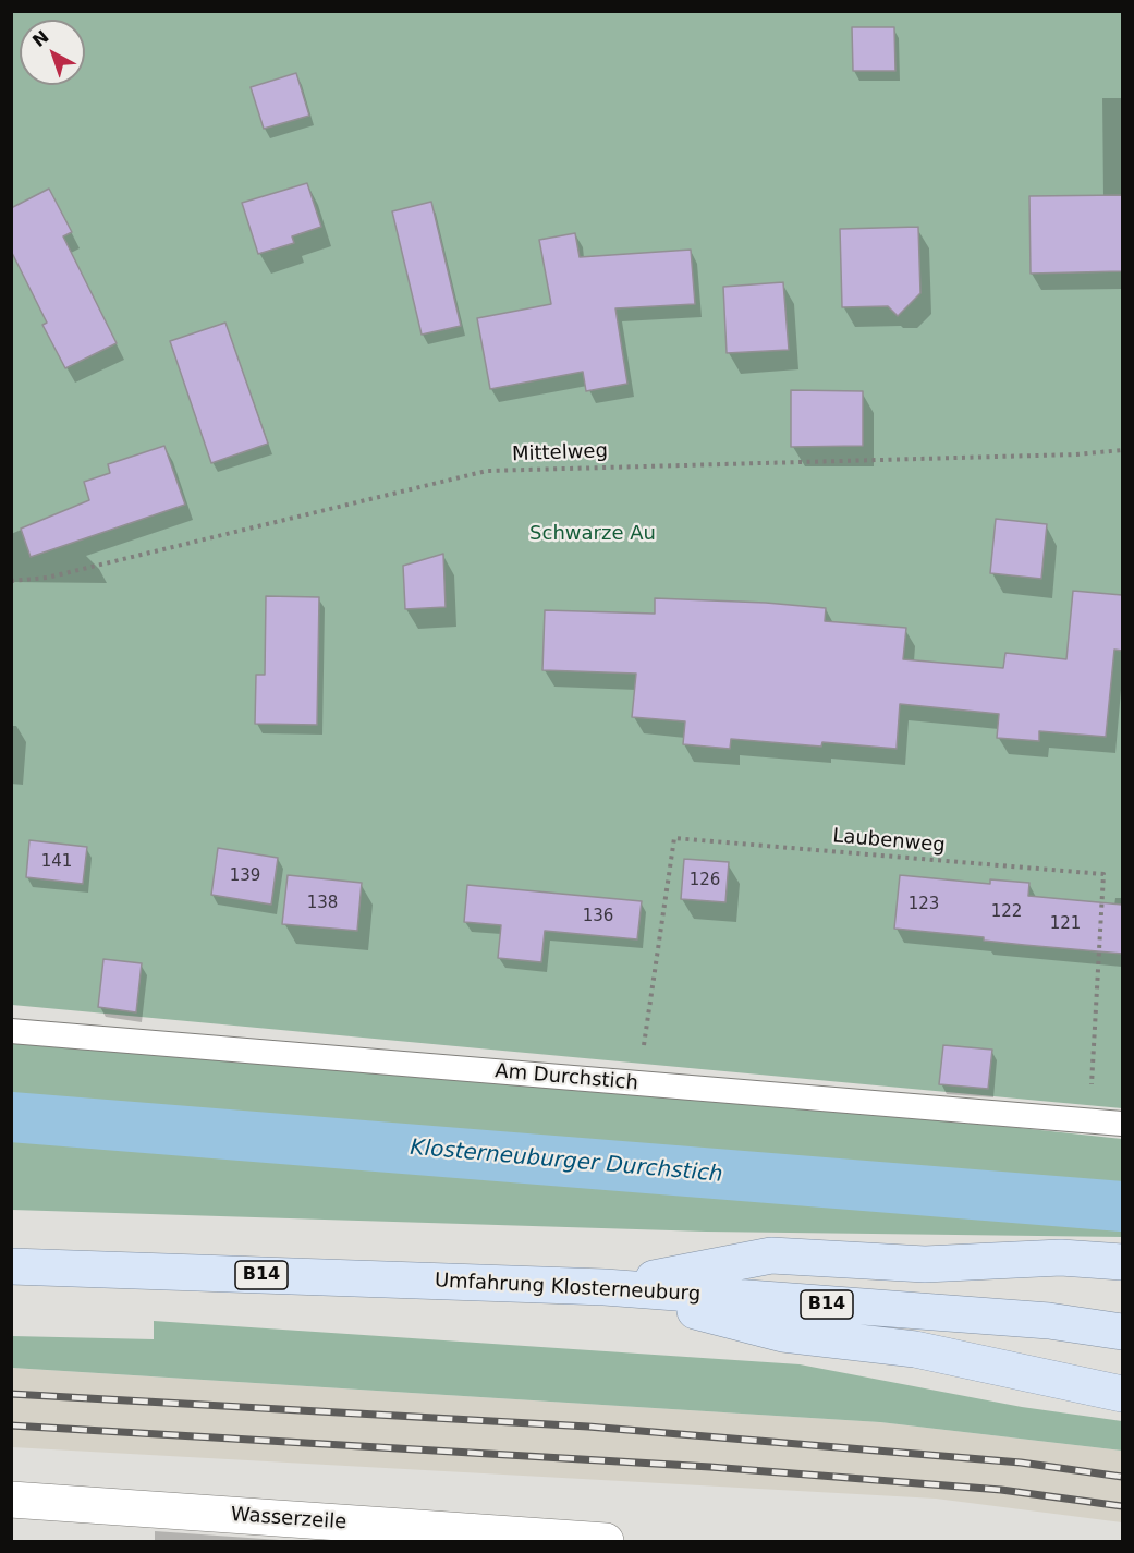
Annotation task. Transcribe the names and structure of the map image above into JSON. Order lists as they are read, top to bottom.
{
  "streets": {
    "main road": ["B14", "Umfahrung Klosterneuburg"],
    "street": ["Wasserzeile"],
    "lane": ["Am Durchstich"],
    "path": ["Mittelweg", "Laubenweg"]
  },
  "crossings": [
    ["Laubenweg", "Am Durchstich"]
  ],
  "water": ["Klosterneuburger Durchstich"],
  "parks": ["Schwarze Au"],
  "house_numbers": [
    "141",
    "139",
    "126",
    "138",
    "123",
    "122",
    "136",
    "121"
  ],
  "north": "top left"
}
